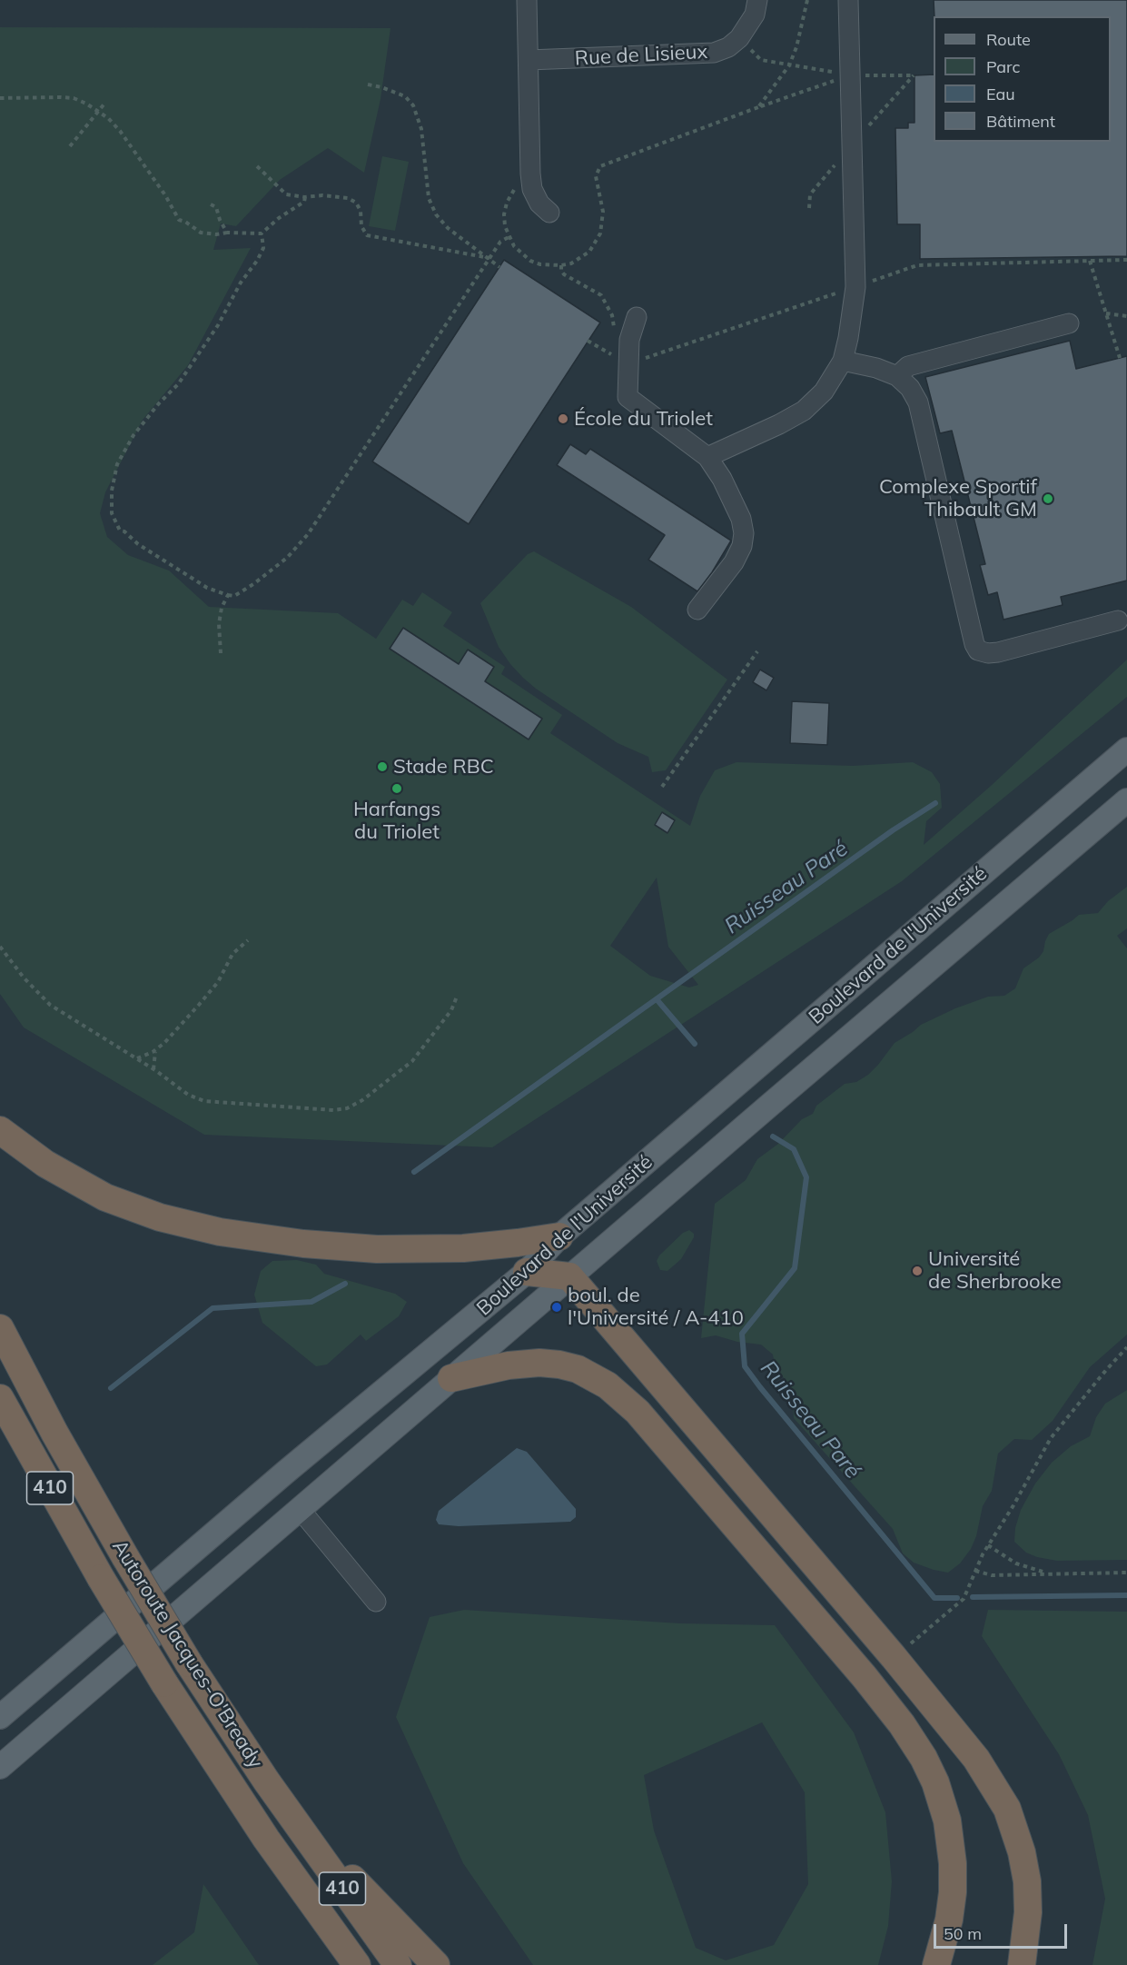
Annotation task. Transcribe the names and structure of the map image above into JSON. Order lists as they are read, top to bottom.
{
  "streets": {
    "highway": ["410", "Autoroute Jacques-O'Bready"],
    "main road": ["Boulevard de l'Université"],
    "street": ["Rue de Lisieux"]
  },
  "water": ["Ruisseau Paré"],
  "places": [
    "École du Triolet",
    "Complexe Sportif Thibault GM",
    "Stade RBC",
    "Harfangs du Triolet",
    "Université de Sherbrooke",
    "boul. de l'Université / A-410"
  ],
  "legend": [
    "Route",
    "Parc",
    "Eau",
    "Bâtiment"
  ],
  "scale_bar": "50 m"
}
